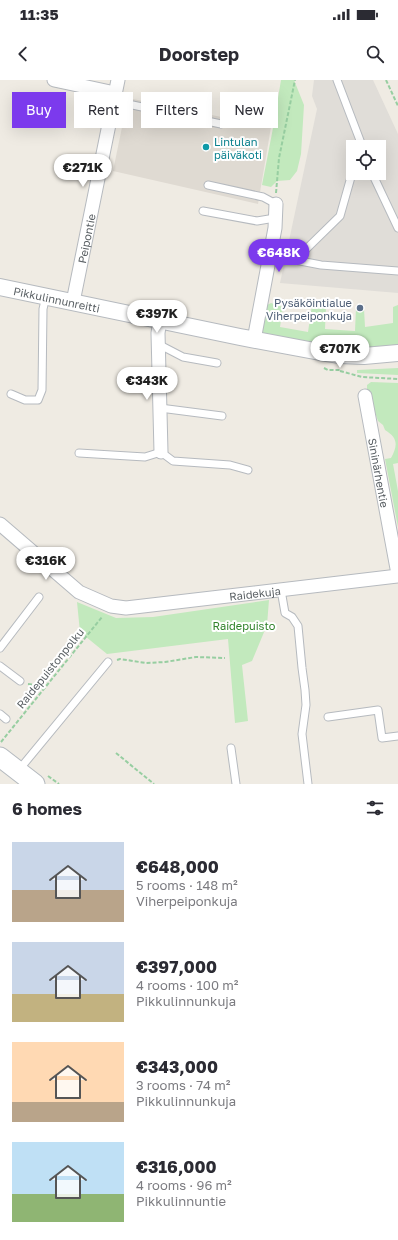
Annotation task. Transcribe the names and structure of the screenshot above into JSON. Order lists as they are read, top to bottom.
{
  "streets": {
    "street": [
      "Peipontie",
      "Pikkulinnunreitti",
      "Sininärhentie",
      "Raidekuja"
    ],
    "path": ["Raidepuistonpolku"]
  },
  "crossings": [
    ["Peipontie", "Pikkulinnunreitti"],
    ["Sininärhentie", "Raidekuja"],
    ["Raidekuja", "Raidepuistonpolku"]
  ],
  "parks": ["Raidepuisto"],
  "places": ["Lintulan päiväkoti", "Pysäköintialue Viherpeiponkuja"],
  "page": {
    "status": "11:35",
    "header": "Doorstep",
    "chip": [
      "Buy",
      "Rent",
      "Filters",
      "New"
    ],
    "price": [
      "€271K",
      "€648K",
      "€397K",
      "€707K",
      "€343K",
      "€316K"
    ],
    "heading": "6 homes",
    "list": [
      {
        "name": "€648,000",
        "note": "5 rooms · 148 m² · Viherpeiponkuja"
      },
      {
        "name": "€397,000",
        "note": "4 rooms · 100 m² · Pikkulinnunkuja"
      },
      {
        "name": "€343,000",
        "note": "3 rooms · 74 m² · Pikkulinnunkuja"
      },
      {
        "name": "€316,000",
        "note": "4 rooms · 96 m² · Pikkulinnuntie"
      }
    ]
  }
}
